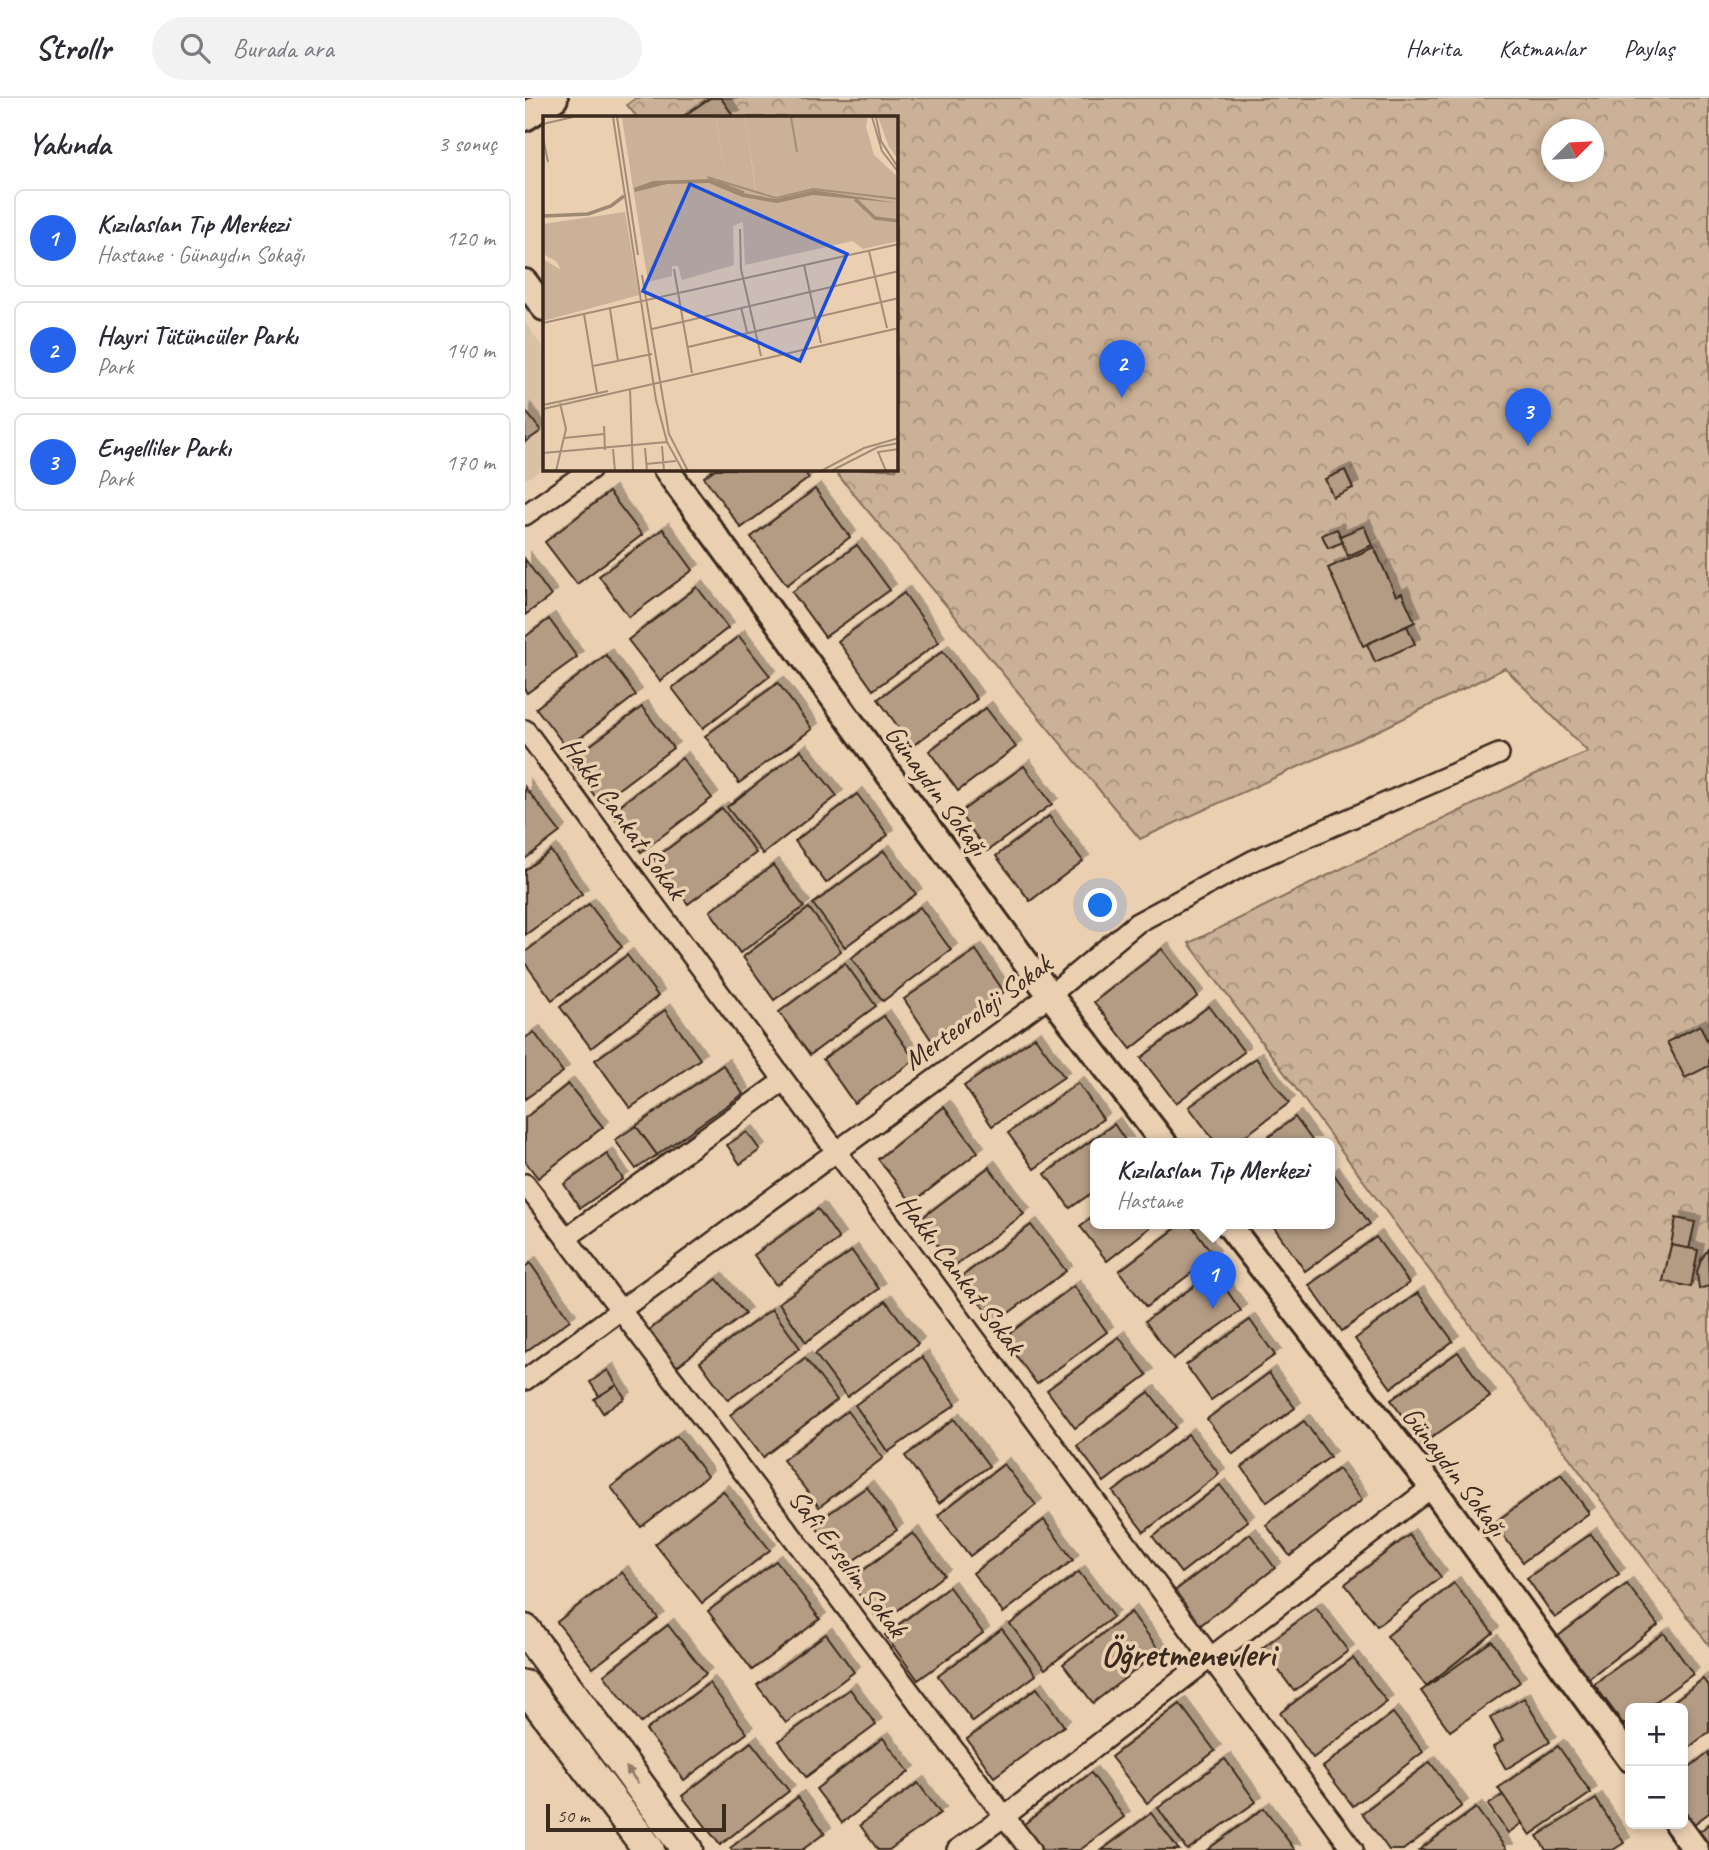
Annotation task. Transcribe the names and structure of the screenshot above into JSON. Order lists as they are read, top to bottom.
{
  "streets": {
    "street": [
      "Günaydın Sokağı",
      "Hakkı Cankat Sokak",
      "Merteoroloji Sokak",
      "Safi Erselim Sokak"
    ]
  },
  "crossings": [
    ["Günaydın Sokağı", "Merteoroloji Sokak"],
    ["Hakkı Cankat Sokak", "Merteoroloji Sokak"],
    ["Merteoroloji Sokak", "Safi Erselim Sokak"]
  ],
  "districts": ["Öğretmenevleri"],
  "scale_bar": "50 m",
  "north": "top right",
  "page": {
    "header": "Strollr",
    "search": "Burada ara",
    "nav": ["Harita", "Katmanlar", "Paylaş"],
    "heading": ["Yakında", "3 sonuç"],
    "list": [
      {
        "mark": "1",
        "name": "Kızılaslan Tıp Merkezi",
        "note": "Hastane · Günaydın Sokağı",
        "value": "120 m"
      },
      {
        "mark": "2",
        "name": "Hayri Tütüncüler Parkı",
        "note": "Park",
        "value": "140 m"
      },
      {
        "mark": "3",
        "name": "Engelliler Parkı",
        "note": "Park",
        "value": "170 m"
      }
    ],
    "pins": ["2", "3", "1"],
    "popup": ["Kızılaslan Tıp Merkezi", "Hastane"],
    "map_buttons": ["+", "−"],
    "scale": "50 m"
  }
}
